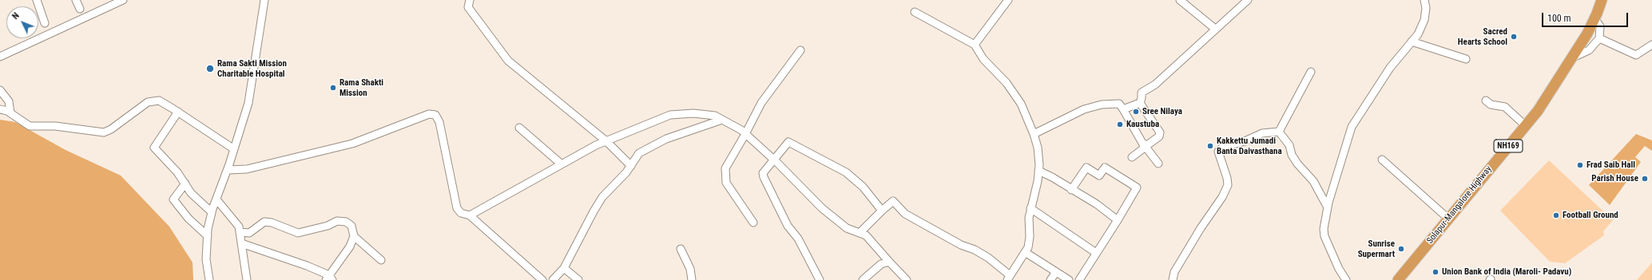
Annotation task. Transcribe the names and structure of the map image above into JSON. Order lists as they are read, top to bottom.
{
  "streets": {
    "highway": ["NH169", "Solapur-Mangalore Highway"]
  },
  "places": [
    "Sacred Hearts School",
    "Rama Sakti Mission Charitable Hospital",
    "Rama Shakti Mission",
    "Sree Nilaya",
    "Kaustuba",
    "Kakkettu Jumadi Banta Daivasthana",
    "Frad Saib Hall",
    "Parish House",
    "Football Ground",
    "Sunrise Supermart",
    "Union Bank of India (Maroli- Padavu)"
  ],
  "scale_bar": "100 m",
  "north": "top left"
}
